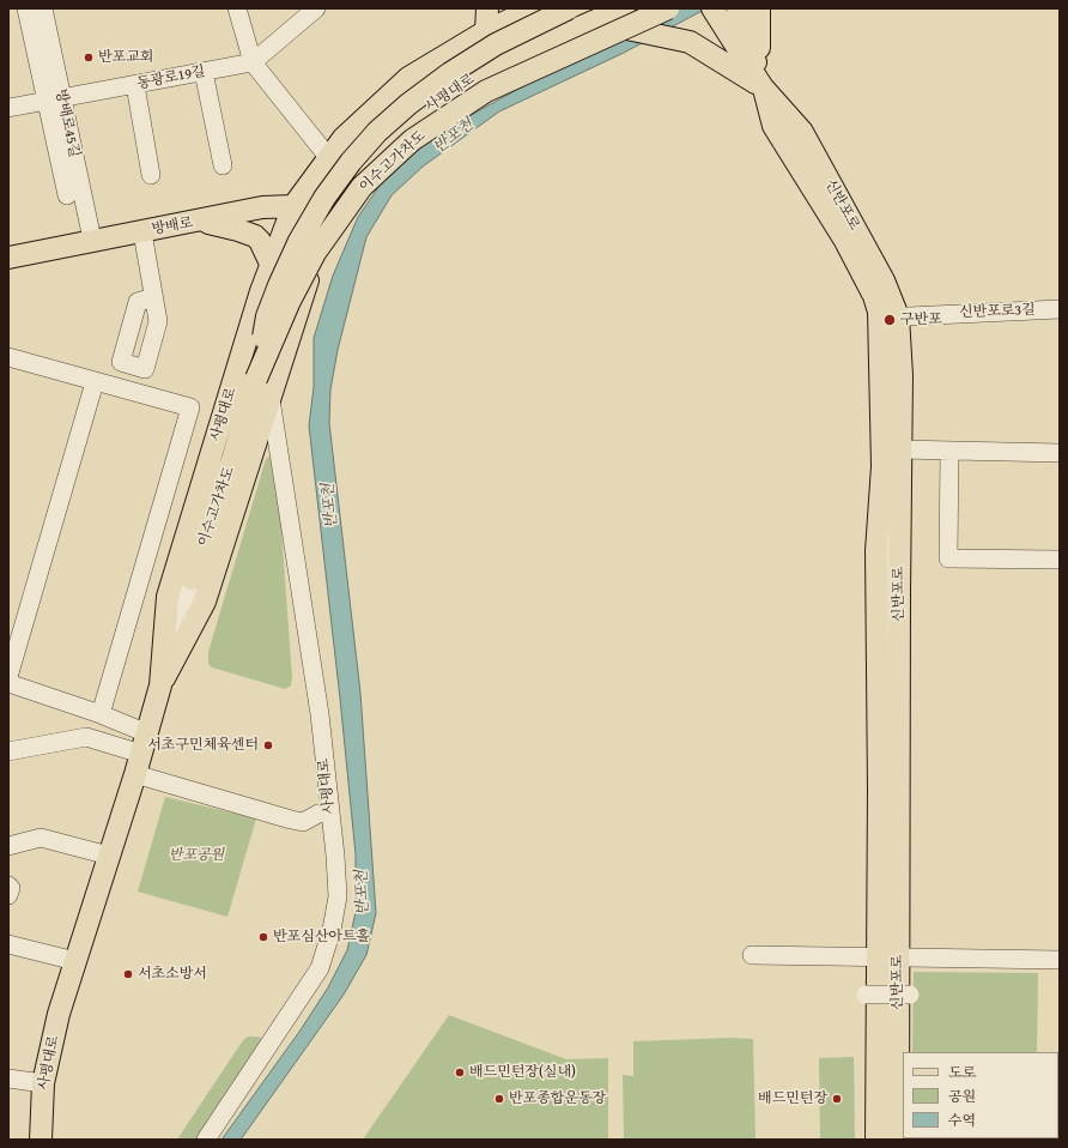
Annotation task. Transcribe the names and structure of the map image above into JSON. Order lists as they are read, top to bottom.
{
  "streets": {
    "main road": [
      "사평대로",
      "이수고가차도",
      "신반포로",
      "방배로"
    ],
    "street": ["동광로19길", "방배로45길", "신반포로3길"]
  },
  "crossings": [
    ["동광로19길", "방배로45길"],
    ["사평대로", "이수고가차도"],
    ["사평대로", "방배로"],
    ["방배로45길", "방배로"],
    ["신반포로", "신반포로3길"]
  ],
  "water": ["반포천"],
  "parks": ["반포공원"],
  "places": [
    "반포교회",
    "구반포",
    "서초구민체육센터",
    "반포심산아트홀",
    "서초소방서",
    "배드민턴장(실내)",
    "반포종합운동장",
    "배드민턴장"
  ],
  "legend": ["도로", "공원", "수역"]
}
